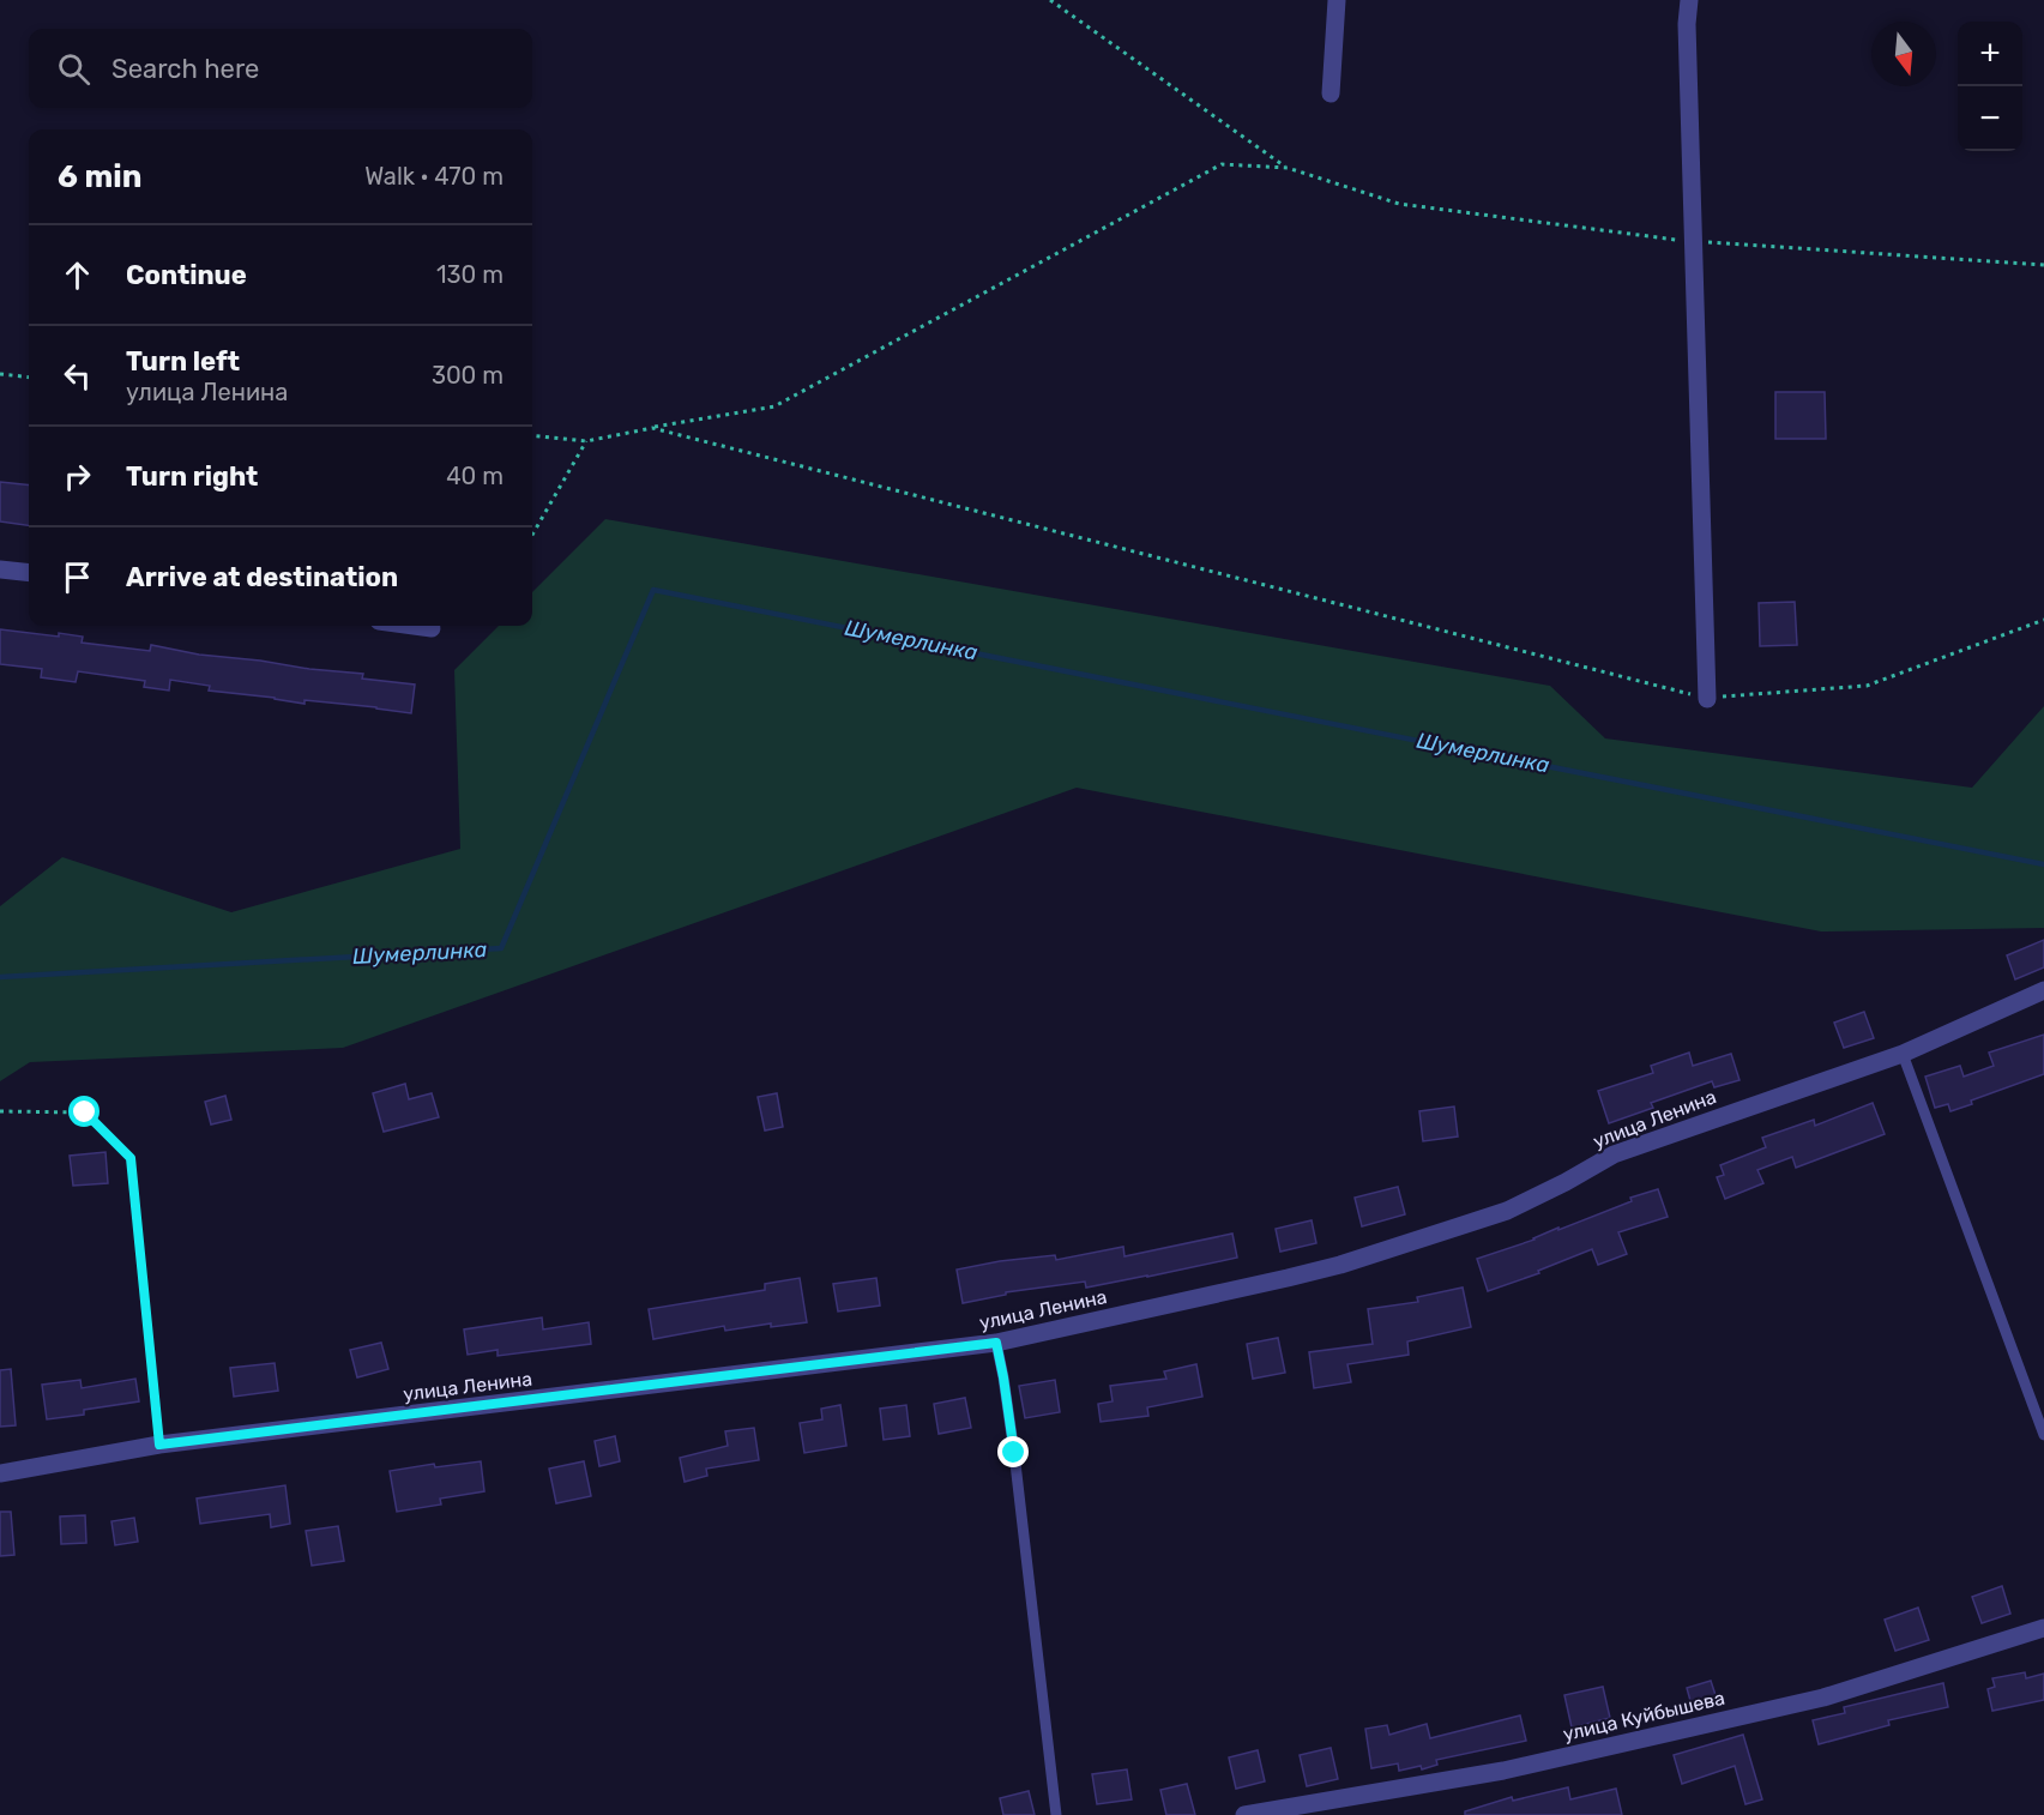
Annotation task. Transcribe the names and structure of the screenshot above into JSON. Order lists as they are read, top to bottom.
{
  "streets": {
    "street": ["улица Ленина", "улица Куйбышева"]
  },
  "water": ["Шумерлинка"],
  "north": "bottom",
  "page": {
    "map_buttons": ["+", "−"],
    "search": "Search here",
    "heading": ["6 min", "Walk · 470 m"],
    "list": [
      ["Continue", "130 m"],
      ["Turn left", "улица Ленина", "300 m"],
      ["Turn right", "40 m"],
      "Arrive at destination"
    ]
  }
}
